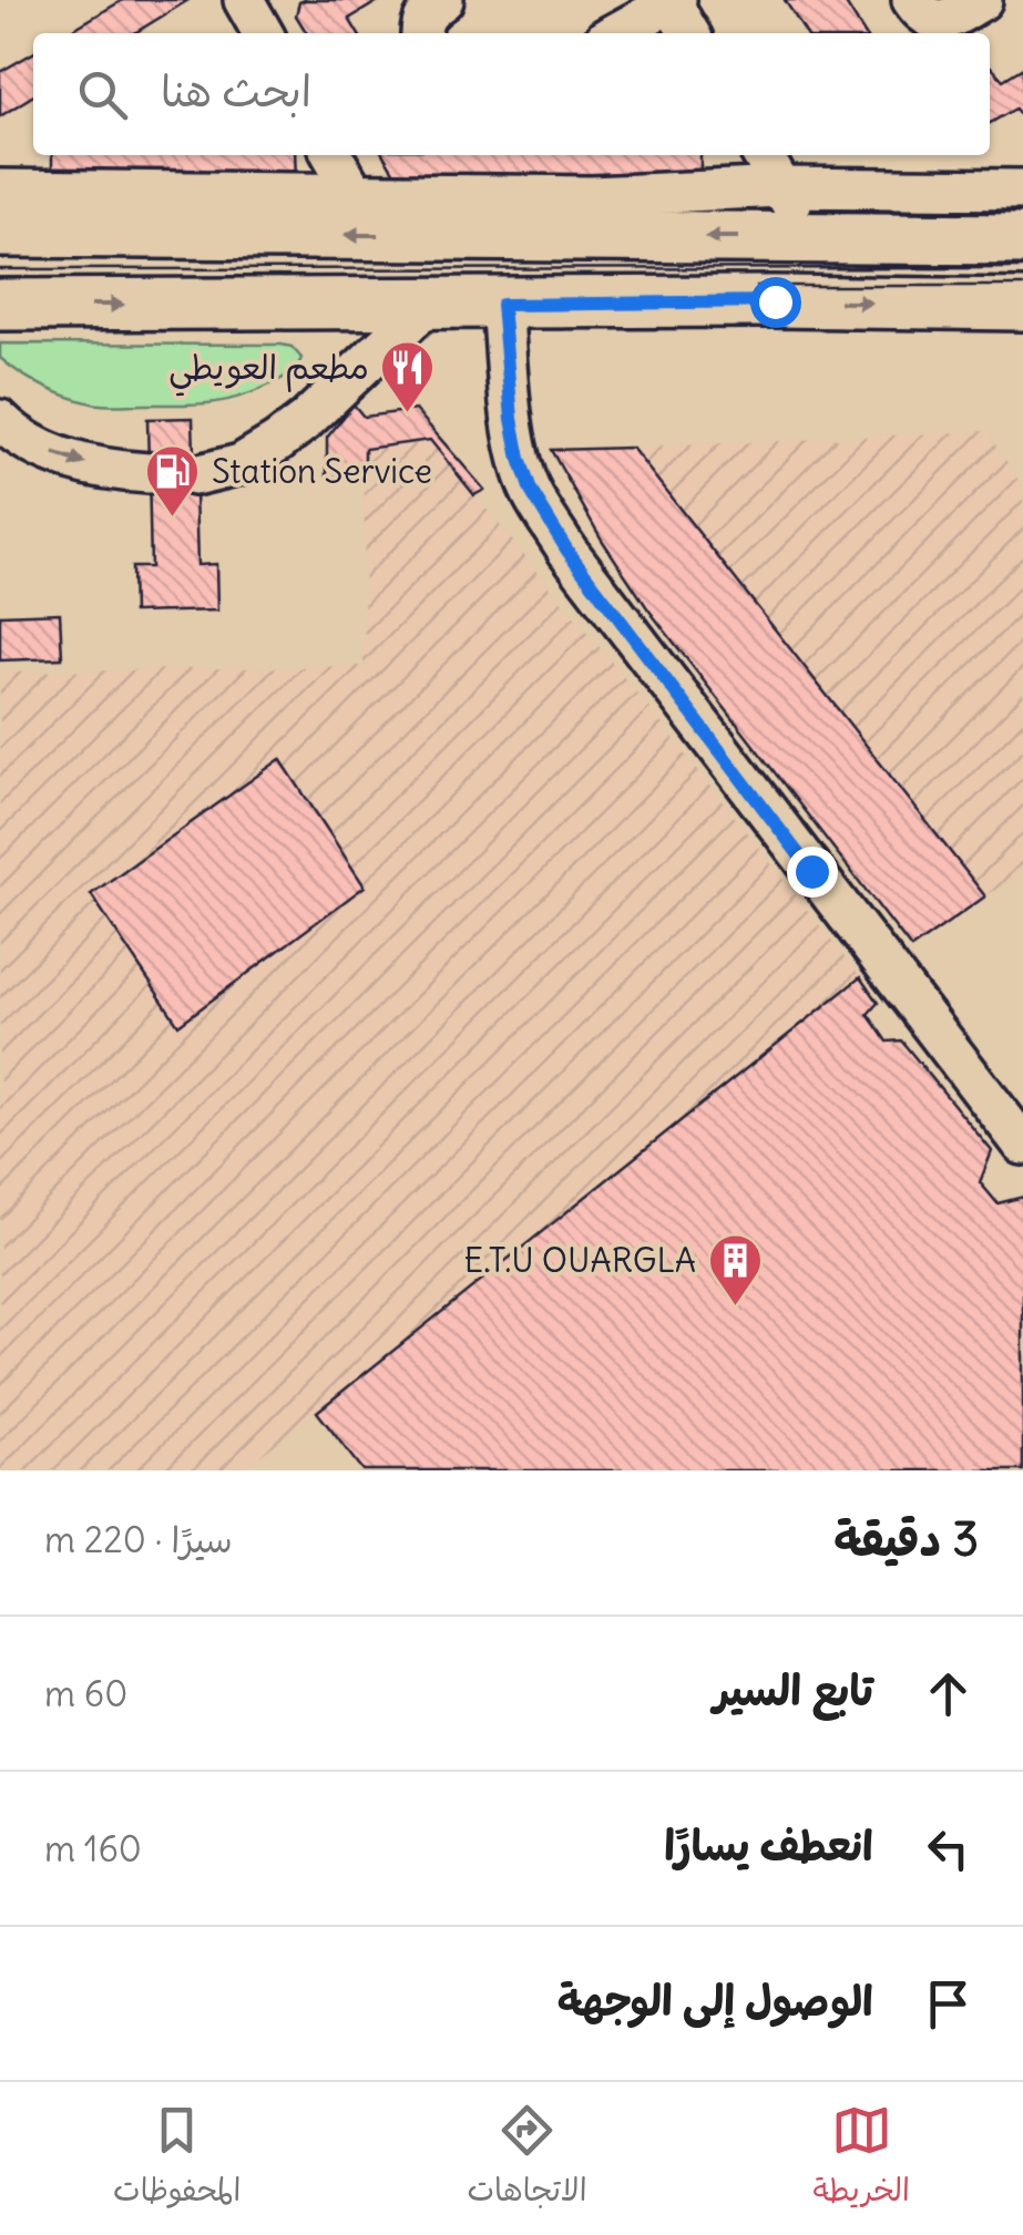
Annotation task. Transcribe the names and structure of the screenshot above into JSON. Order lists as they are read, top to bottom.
{
  "places": {
    "restaurant": ["مطعم العويطي"],
    "fuel station": ["Station Service"],
    "building": ["E.T.U OUARGLA"]
  },
  "page": {
    "search": "ابحث هنا",
    "heading": ["3 دقيقة", "سيرًا · 220 m"],
    "list": [
      ["تابع السير", "60 m"],
      ["انعطف يسارًا", "160 m"],
      "الوصول إلى الوجهة"
    ],
    "nav": ["الخريطة", "الاتجاهات", "المحفوظات"]
  }
}
